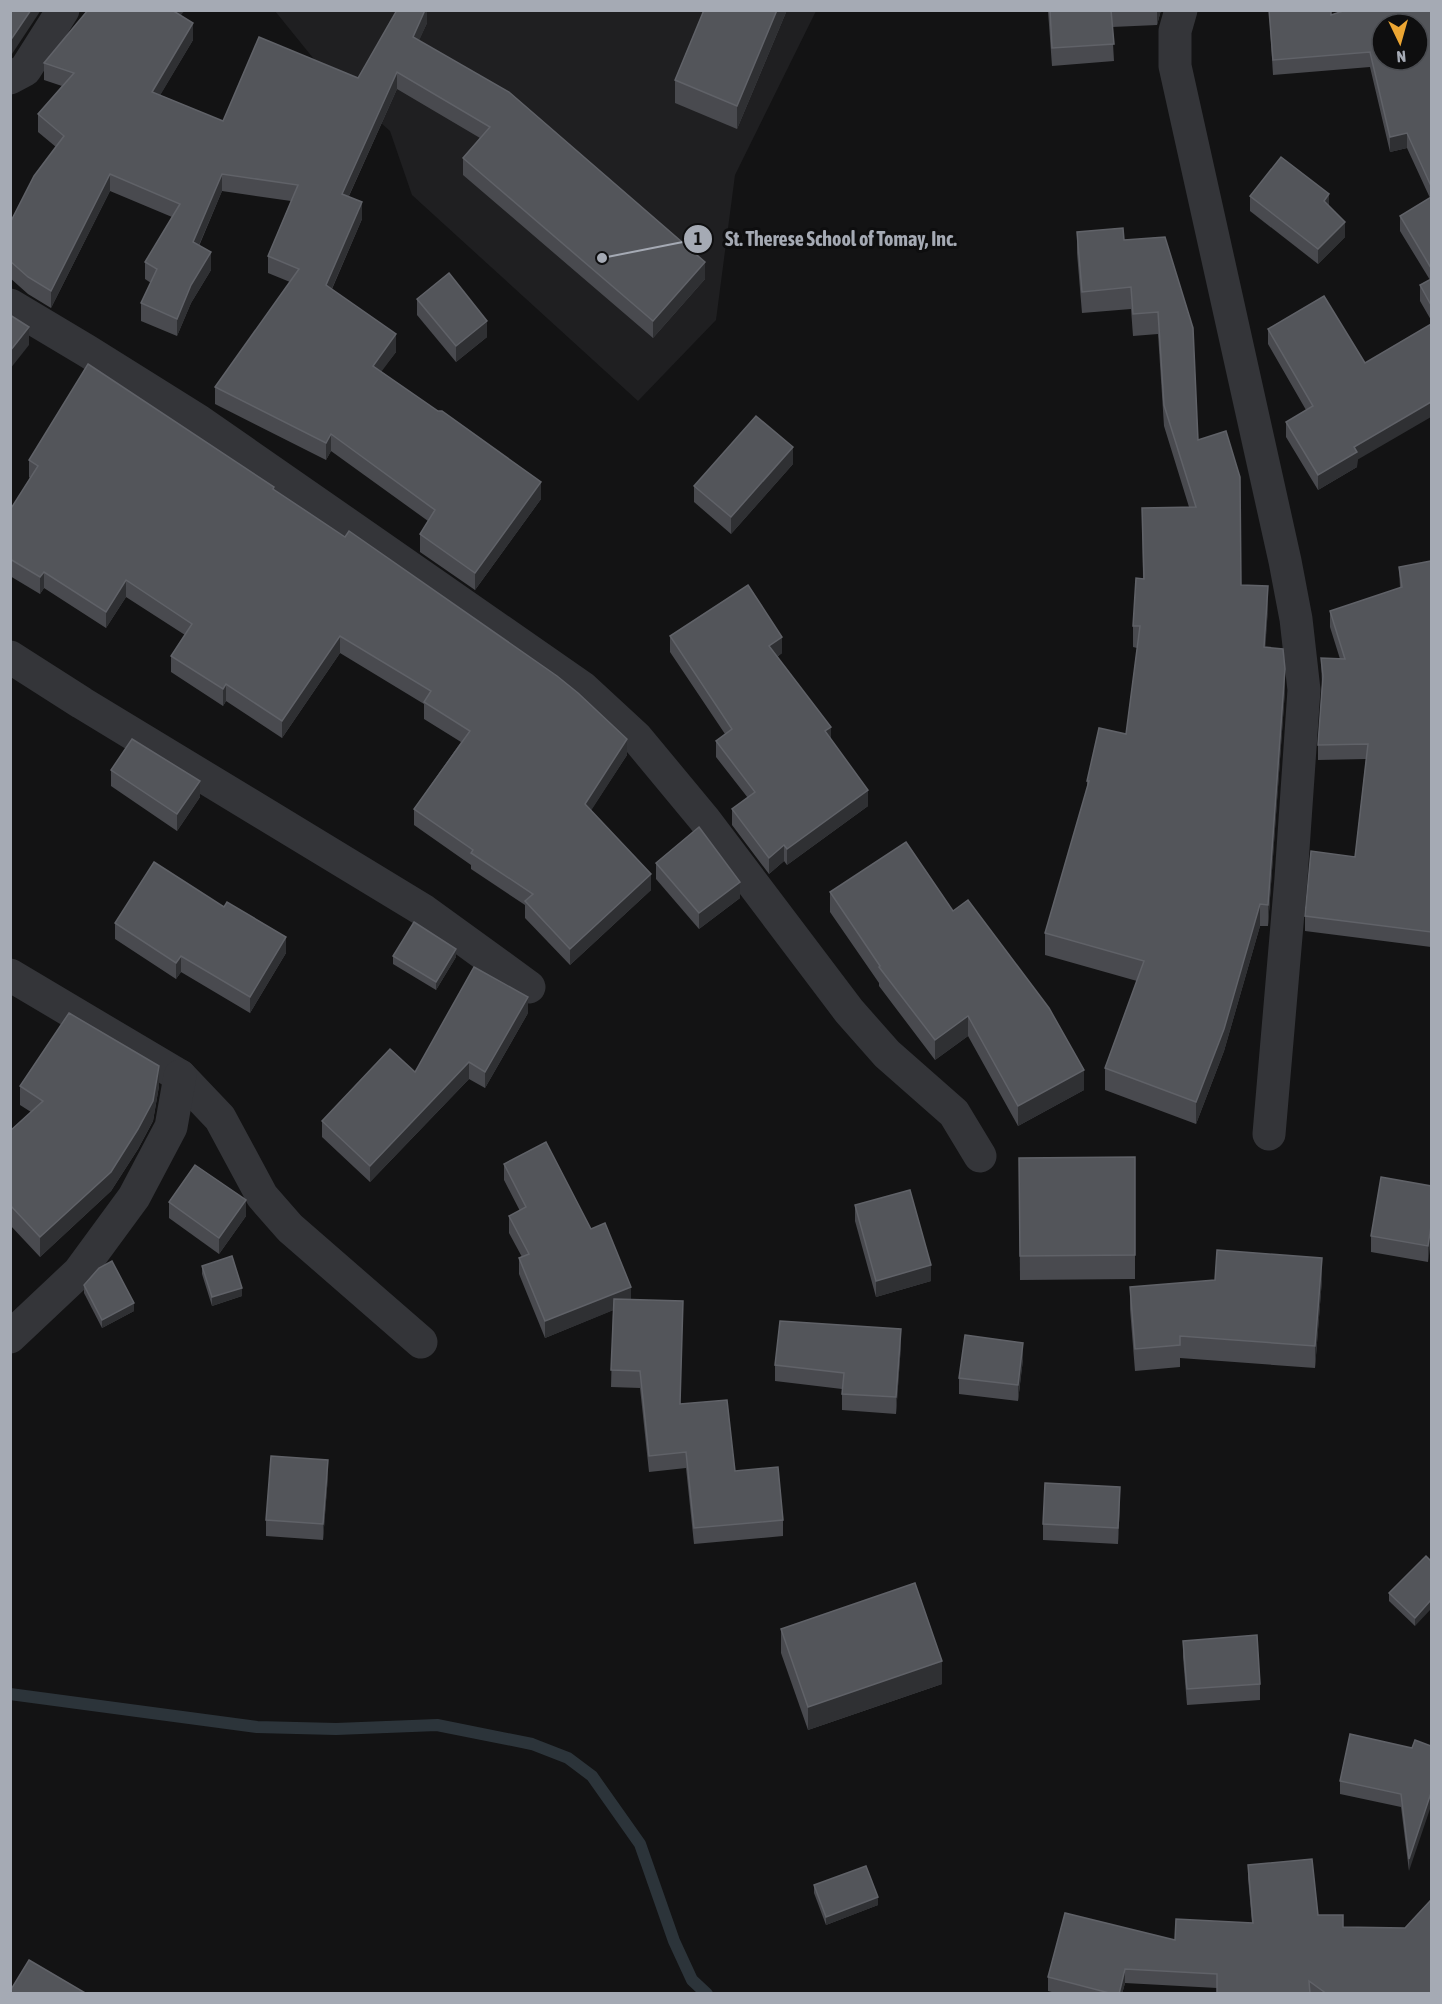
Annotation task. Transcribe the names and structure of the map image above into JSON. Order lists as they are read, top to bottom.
{
  "places": ["St. Therese School of Tomay, Inc."],
  "north": "bottom"
}
